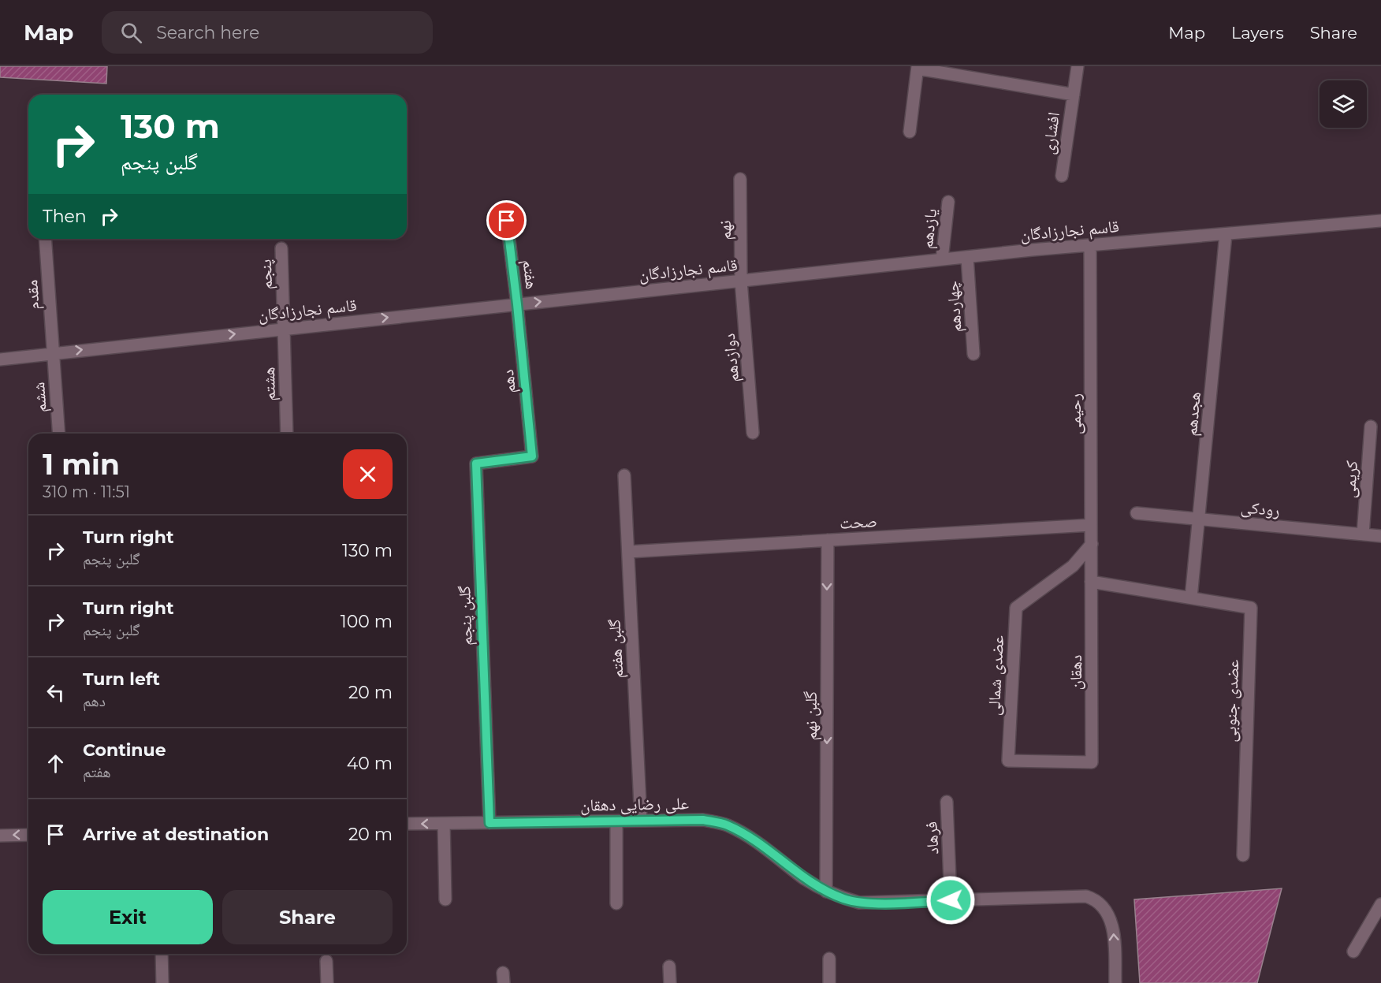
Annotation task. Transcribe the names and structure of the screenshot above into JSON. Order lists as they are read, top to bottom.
{
  "streets": {
    "street": [
      "افشاری",
      "یازدهم",
      "نهم",
      "قاسم نجارزادگان",
      "پنجم",
      "هفتم",
      "مقدم",
      "چهاردهم",
      "دوازدهم",
      "دهم",
      "هشتم",
      "ششم",
      "رحیمی",
      "هجدهم",
      "کریمی",
      "رودکی",
      "صحت",
      "گلبن پنجم",
      "گلبن هفتم",
      "دهقان",
      "عضدی شمالی",
      "عضدی جنوبی",
      "گلبن نهم",
      "علی رضایی دهقان",
      "فرهاد"
    ]
  },
  "crossings": [
    ["یازدهم", "قاسم نجارزادگان"],
    ["نهم", "قاسم نجارزادگان"],
    ["نهم", "دوازدهم"],
    ["قاسم نجارزادگان", "پنجم"],
    ["قاسم نجارزادگان", "هفتم"],
    ["قاسم نجارزادگان", "مقدم"],
    ["قاسم نجارزادگان", "چهاردهم"],
    ["قاسم نجارزادگان", "دوازدهم"],
    ["قاسم نجارزادگان", "دهم"],
    ["قاسم نجارزادگان", "هشتم"],
    ["قاسم نجارزادگان", "ششم"],
    ["قاسم نجارزادگان", "رحیمی"],
    ["قاسم نجارزادگان", "هجدهم"],
    ["پنجم", "هشتم"],
    ["هفتم", "دهم"],
    ["مقدم", "ششم"],
    ["دهم", "گلبن پنجم"],
    ["رحیمی", "صحت"],
    ["رحیمی", "دهقان"],
    ["رحیمی", "عضدی شمالی"],
    ["هجدهم", "رودکی"],
    ["هجدهم", "عضدی جنوبی"],
    ["کریمی", "رودکی"],
    ["صحت", "گلبن هفتم"],
    ["صحت", "گلبن نهم"],
    ["گلبن پنجم", "علی رضایی دهقان"],
    ["گلبن هفتم", "علی رضایی دهقان"],
    ["دهقان", "عضدی شمالی"],
    ["گلبن نهم", "علی رضایی دهقان"],
    ["علی رضایی دهقان", "فرهاد"]
  ],
  "one_way": ["قاسم نجارزادگان", "گلبن نهم"],
  "page": {
    "header": "Map",
    "search": "Search here",
    "nav": ["Map", "Layers", "Share"],
    "turn": ["130 m", "گلبن پنجم"],
    "then": "Then",
    "heading": ["1 min", "310 m · 11:51"],
    "list": [
      {
        "name": "Turn right",
        "note": "گلبن پنجم",
        "value": "130 m"
      },
      {
        "name": "Turn right",
        "note": "گلبن پنجم",
        "value": "100 m"
      },
      {
        "name": "Turn left",
        "note": "دهم",
        "value": "20 m"
      },
      {
        "name": "Continue",
        "note": "هفتم",
        "value": "40 m"
      },
      {
        "name": "Arrive at destination",
        "value": "20 m"
      }
    ],
    "buttons": ["Exit", "Share"]
  }
}
